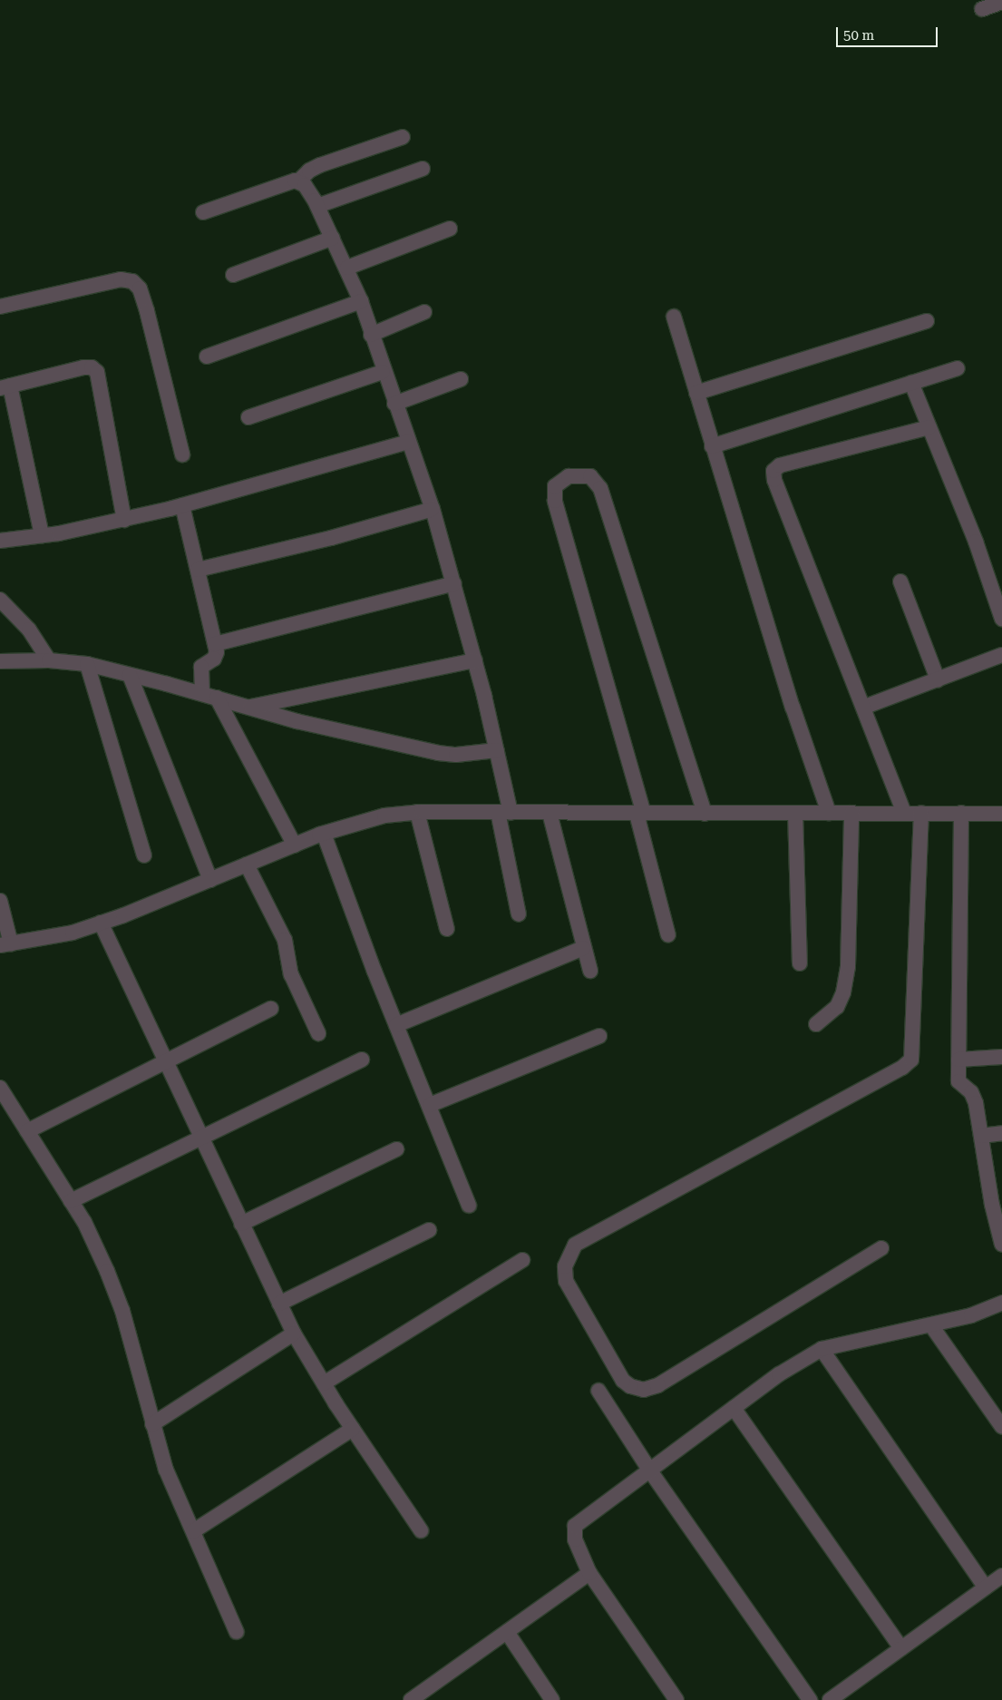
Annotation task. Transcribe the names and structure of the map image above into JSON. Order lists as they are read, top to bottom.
{
  "scale_bar": "50 m"
}
